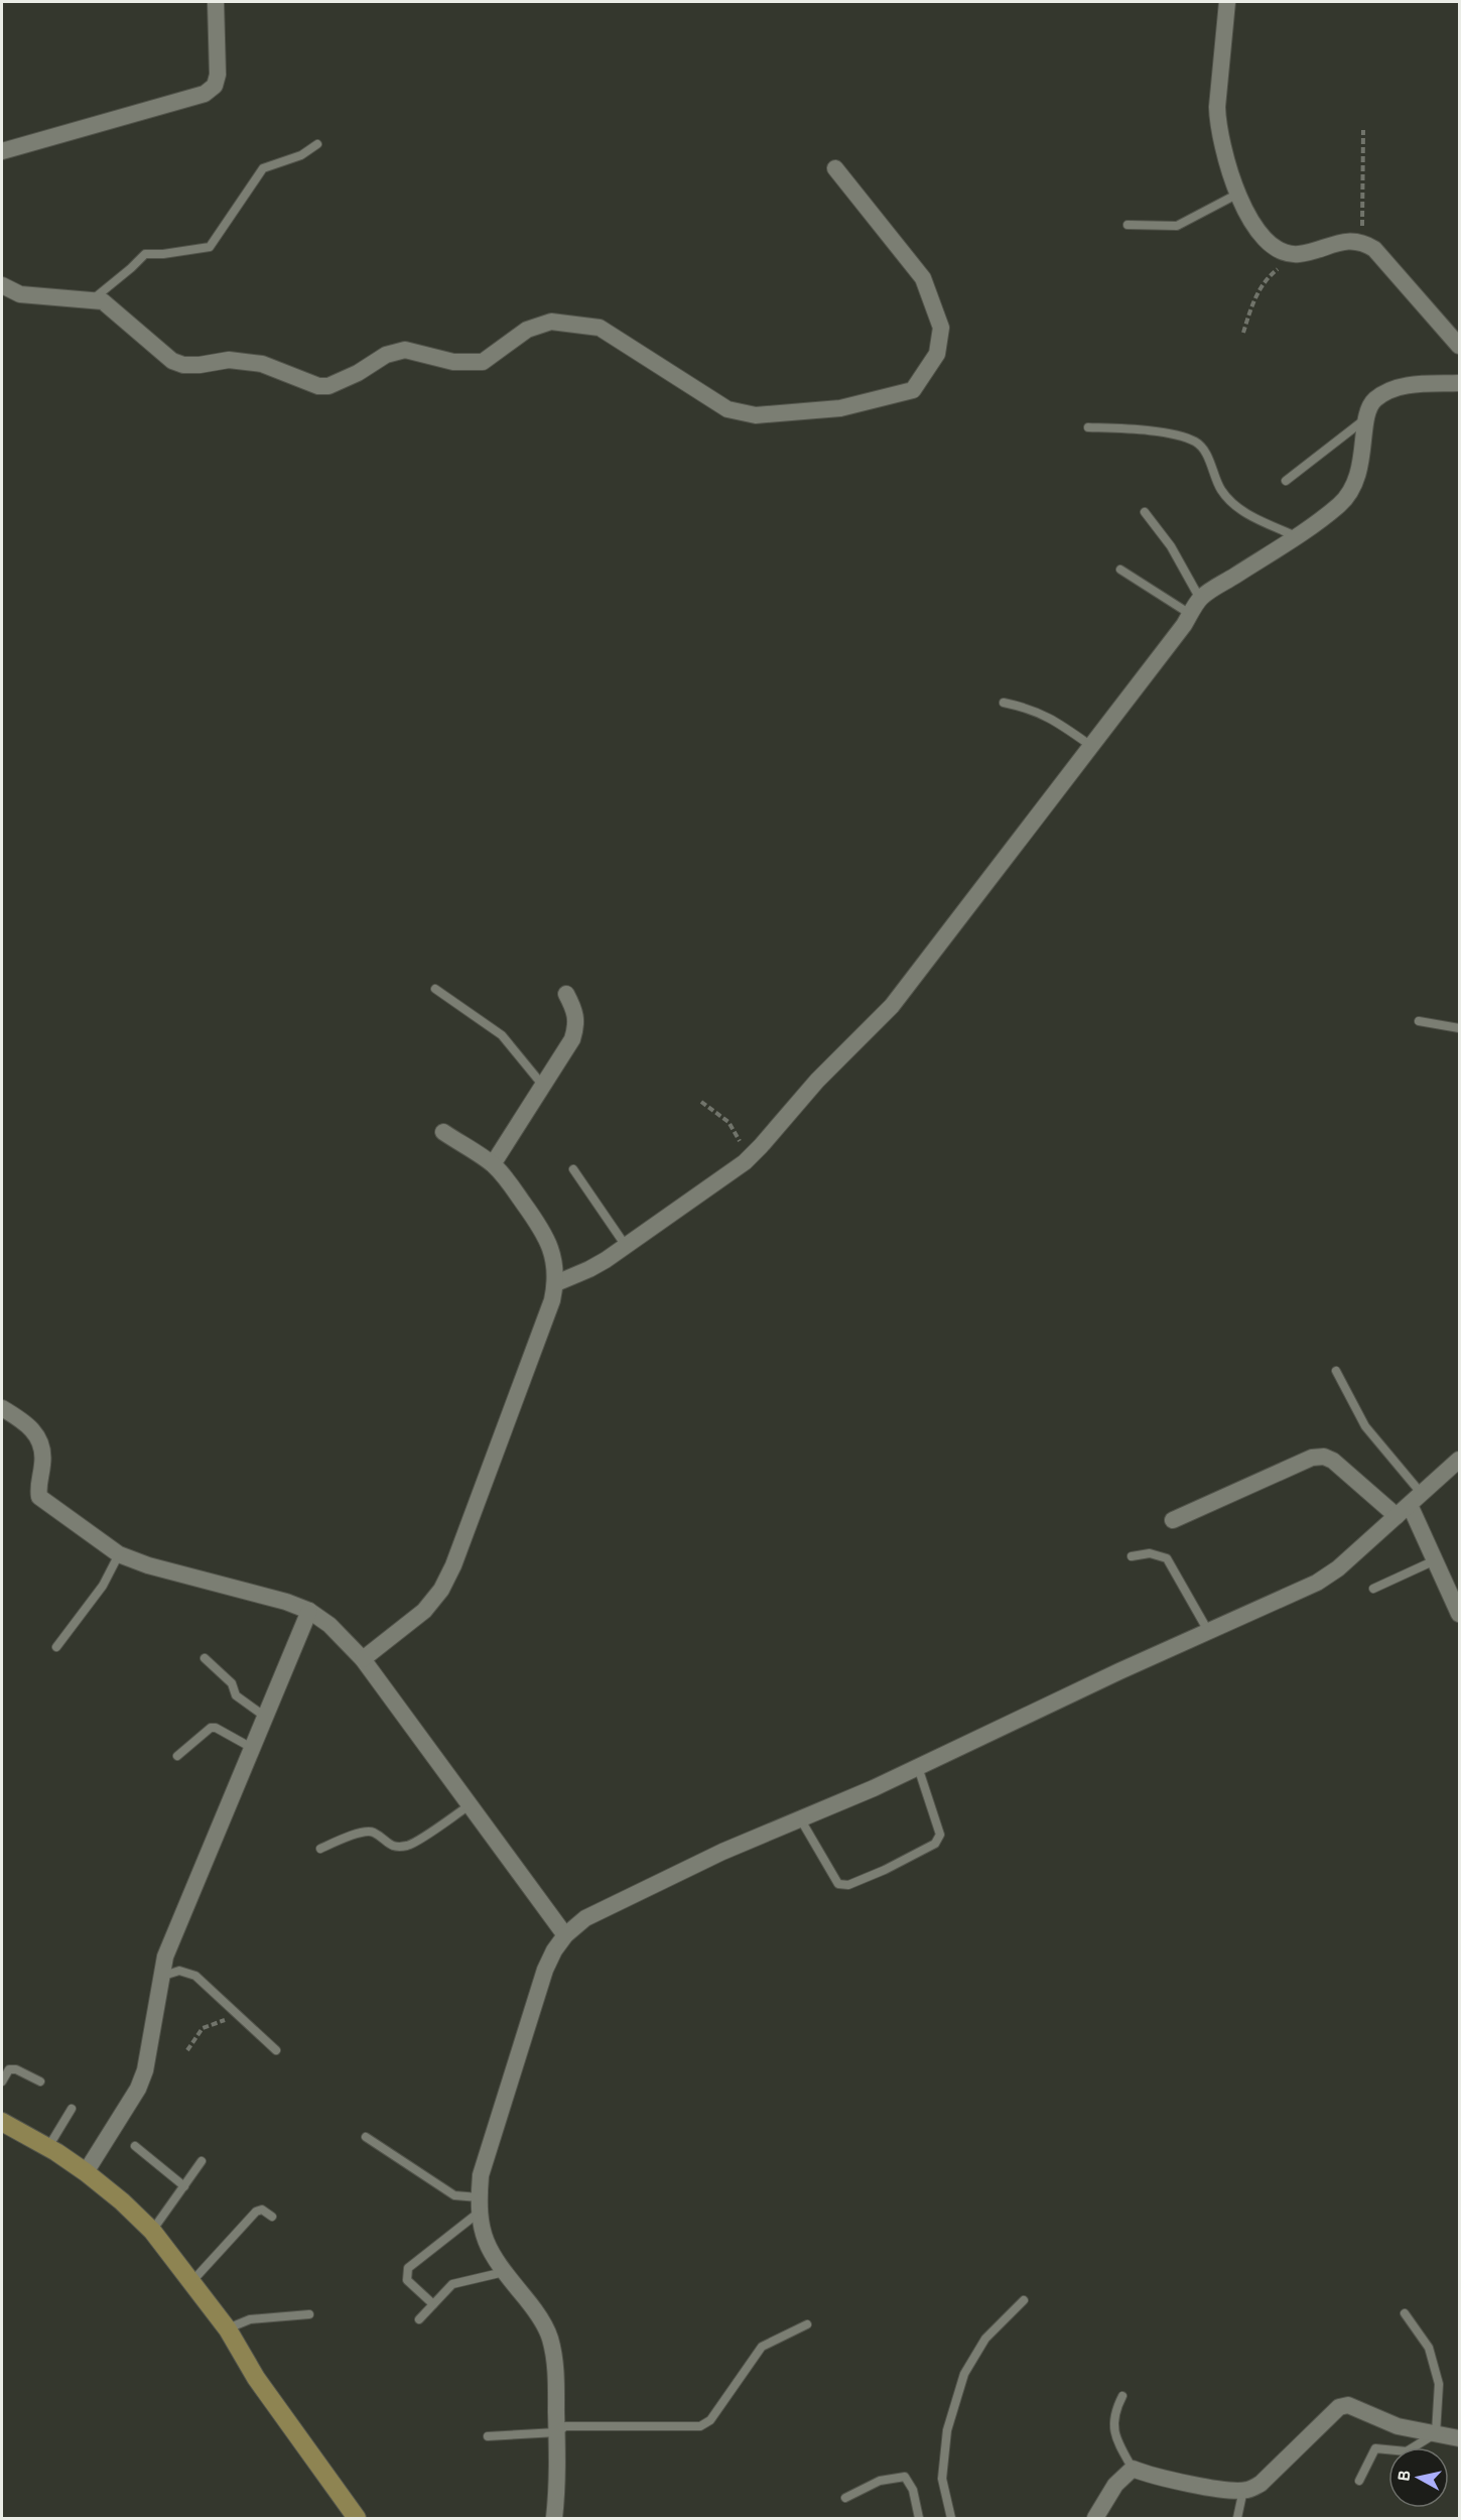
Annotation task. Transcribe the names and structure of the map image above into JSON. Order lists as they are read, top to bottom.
{
  "north": "left"
}
